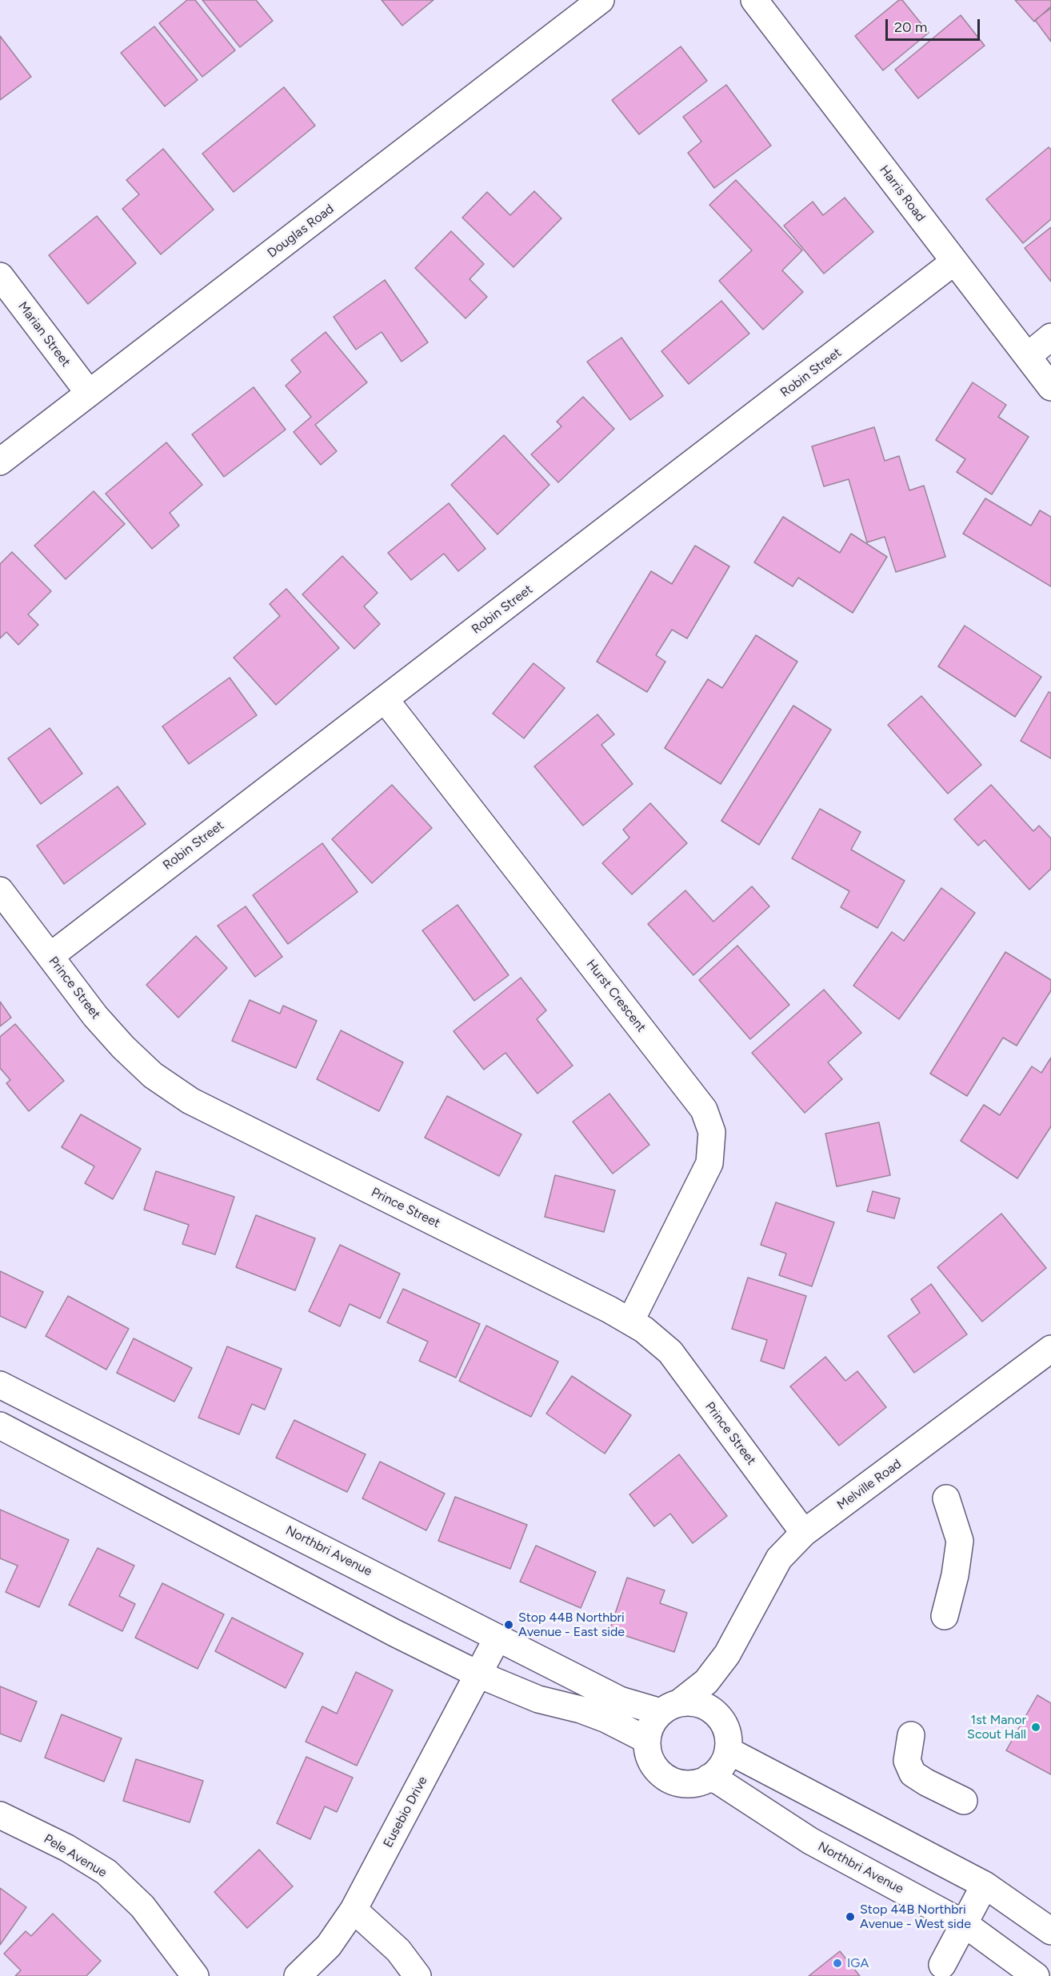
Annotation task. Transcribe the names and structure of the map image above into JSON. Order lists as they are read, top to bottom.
{
  "streets": {
    "street": [
      "Harris Road",
      "Douglas Road",
      "Marian Street",
      "Robin Street",
      "Prince Street",
      "Hurst Crescent",
      "Melville Road",
      "Northbri Avenue",
      "Eusebio Drive",
      "Pele Avenue"
    ]
  },
  "crossings": [
    ["Harris Road", "Robin Street"],
    ["Douglas Road", "Marian Street"],
    ["Robin Street", "Prince Street"],
    ["Robin Street", "Hurst Crescent"],
    ["Prince Street", "Hurst Crescent"],
    ["Prince Street", "Melville Road"],
    ["Melville Road", "Northbri Avenue"],
    ["Northbri Avenue", "Eusebio Drive"]
  ],
  "places": [
    "Stop 44B Northbri Avenue - East side",
    "1st Manor Scout Hall",
    "Stop 44B Northbri Avenue - West side",
    "IGA"
  ],
  "scale_bar": "20 m"
}
